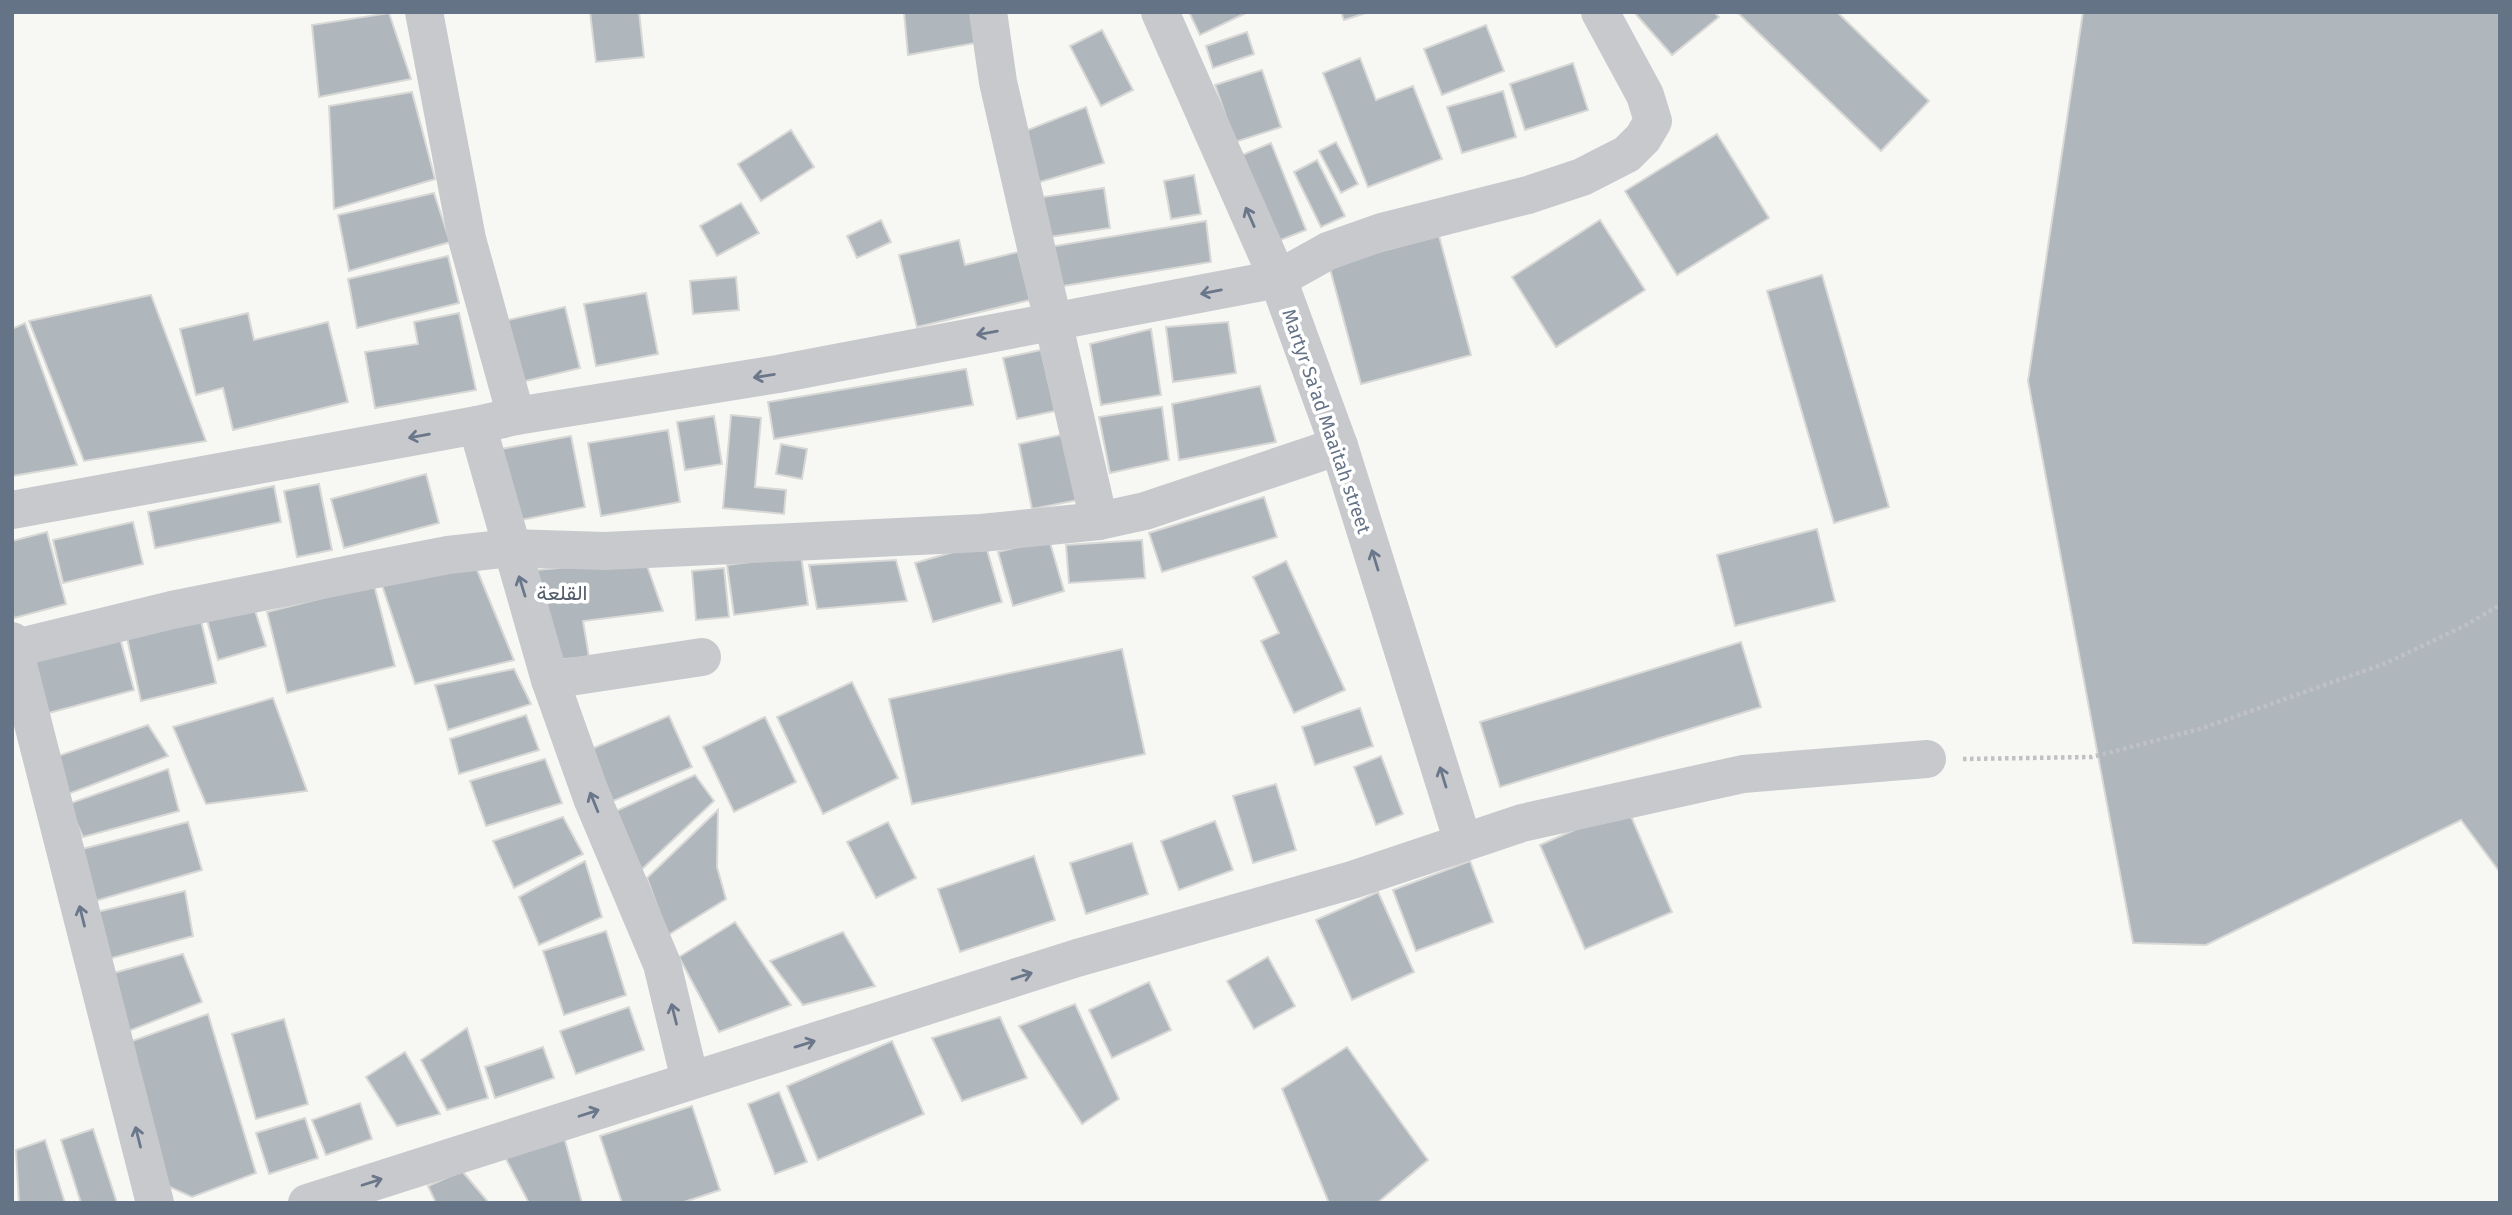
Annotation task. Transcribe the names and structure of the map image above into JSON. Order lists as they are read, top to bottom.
{
  "streets": {
    "street": ["Martyr Sa'ad Maaitah street"]
  },
  "districts": ["القلعة"]
}
